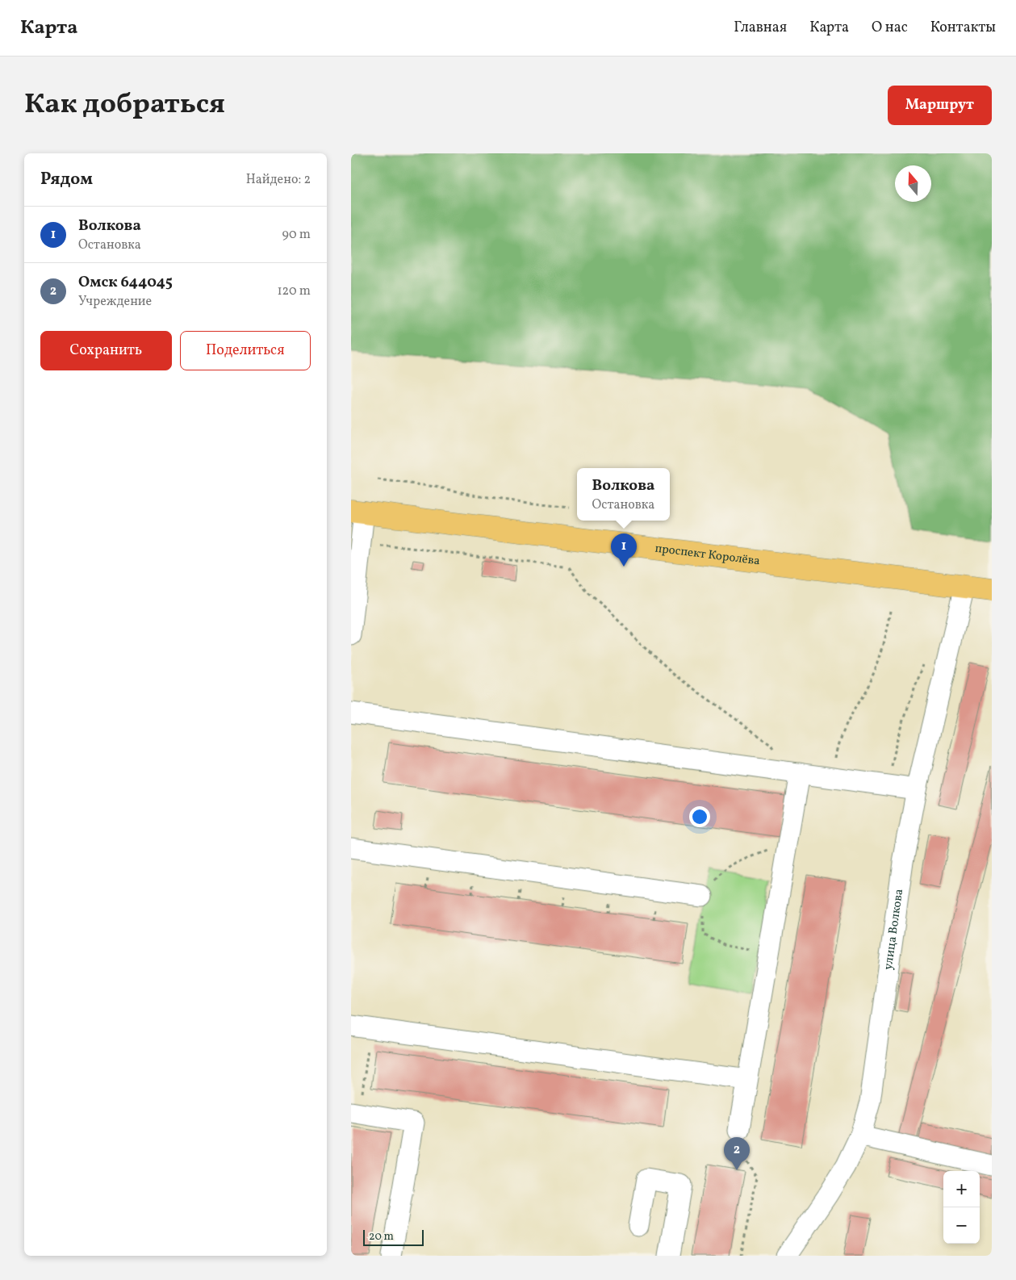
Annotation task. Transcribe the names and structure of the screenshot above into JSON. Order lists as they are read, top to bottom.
{
  "streets": {
    "main road": ["проспект Королёва"],
    "street": ["улица Волкова"]
  },
  "crossings": [
    ["проспект Королёва", "улица Волкова"]
  ],
  "scale_bar": "20 m",
  "north": "top",
  "page": {
    "header": "Карта",
    "nav": [
      "Главная",
      "Карта",
      "О нас",
      "Контакты"
    ],
    "title": "Как добраться",
    "buttons": [
      "Маршрут",
      ["Сохранить", "Поделиться"]
    ],
    "heading": ["Рядом", "Найдено: 2"],
    "list": [
      {
        "mark": "1",
        "name": "Волкова",
        "note": "Остановка",
        "value": "90 m"
      },
      {
        "mark": "2",
        "name": "Омск 644045",
        "note": "Учреждение",
        "value": "120 m"
      }
    ],
    "popup": ["Волкова", "Остановка"],
    "pins": ["1", "2"],
    "map_buttons": ["+", "−"],
    "scale": "20 m"
  }
}
